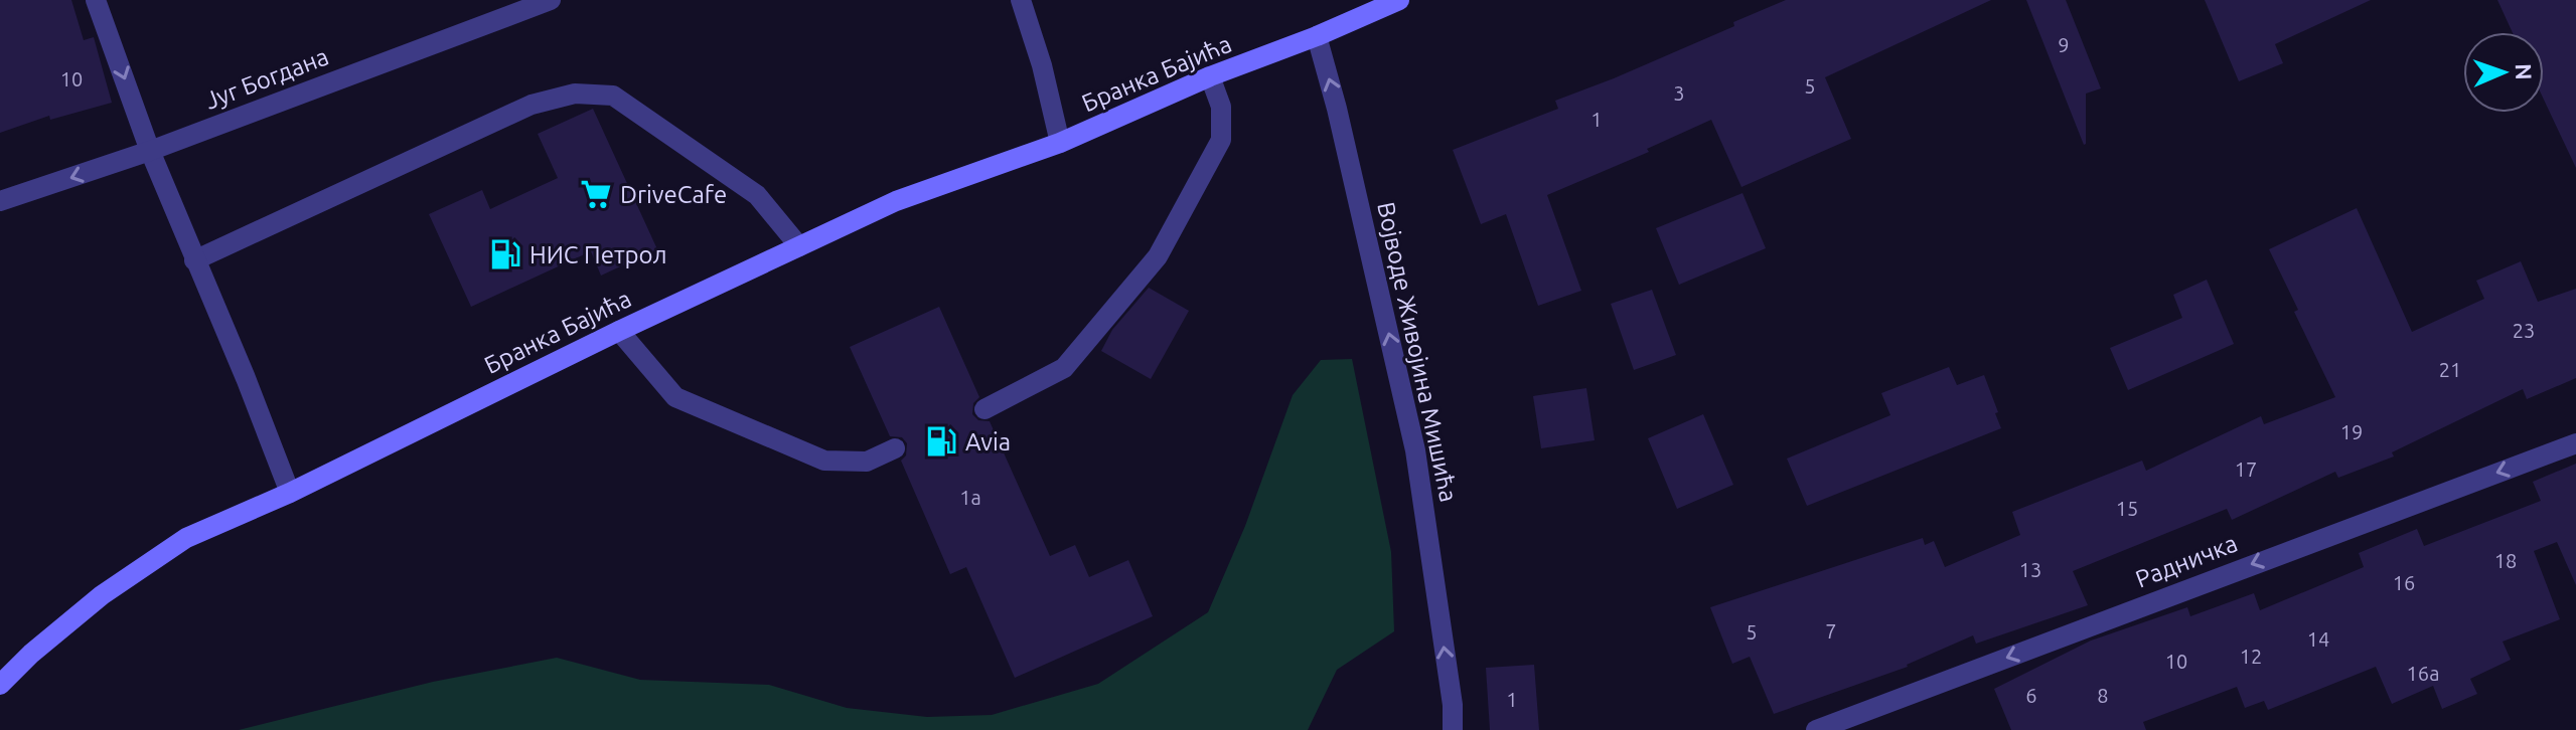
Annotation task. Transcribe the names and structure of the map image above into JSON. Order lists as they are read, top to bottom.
{
  "streets": {
    "main road": ["Бранка Бајића"],
    "street": ["Југ Богдана", "Војводе Живојина Мишића", "Радничка"]
  },
  "crossings": [
    ["Бранка Бајића", "Војводе Живојина Мишића"]
  ],
  "one_way": ["Војводе Живојина Мишића", "Радничка"],
  "places": {
    "supermarket": ["DriveCafe"],
    "fuel station": ["НИС Петрол", "Avia"]
  },
  "house_numbers": [
    "9",
    "10",
    "5",
    "3",
    "1",
    "23",
    "21",
    "19",
    "17",
    "1a",
    "15",
    "18",
    "13",
    "16",
    "7",
    "5",
    "14",
    "12",
    "10",
    "16a",
    "6",
    "8",
    "1"
  ],
  "north": "right"
}
